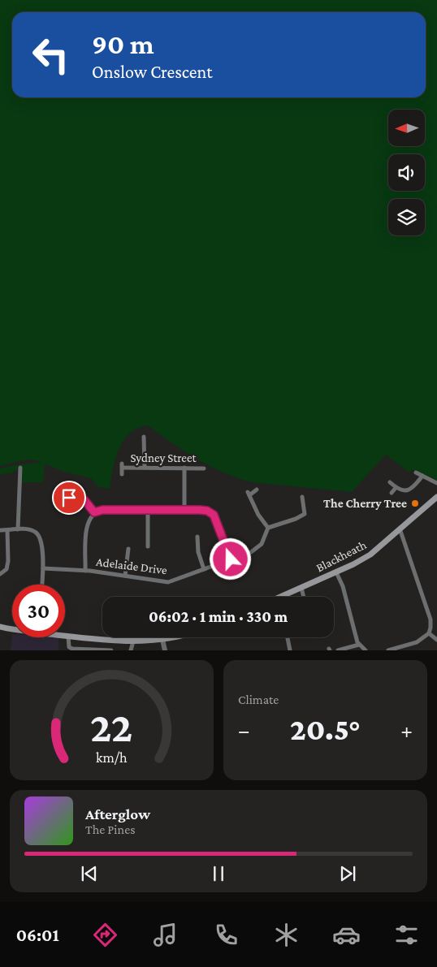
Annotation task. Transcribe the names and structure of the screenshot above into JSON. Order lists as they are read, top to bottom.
{
  "streets": {
    "main road": ["Blackheath"],
    "street": ["Sydney Street", "Adelaide Drive"]
  },
  "places": ["The Cherry Tree"],
  "north": "left",
  "page": {
    "turn": ["90 m", "Onslow Crescent"],
    "limit": "30",
    "trip": "06:02 · 1 min · 330 m",
    "tile": "Climate",
    "heat": ["−", "20.5°", "+"],
    "song": ["Afterglow", "The Pines"],
    "tabs": "06:01",
    "gauge": ["22", "km/h"]
  }
}
